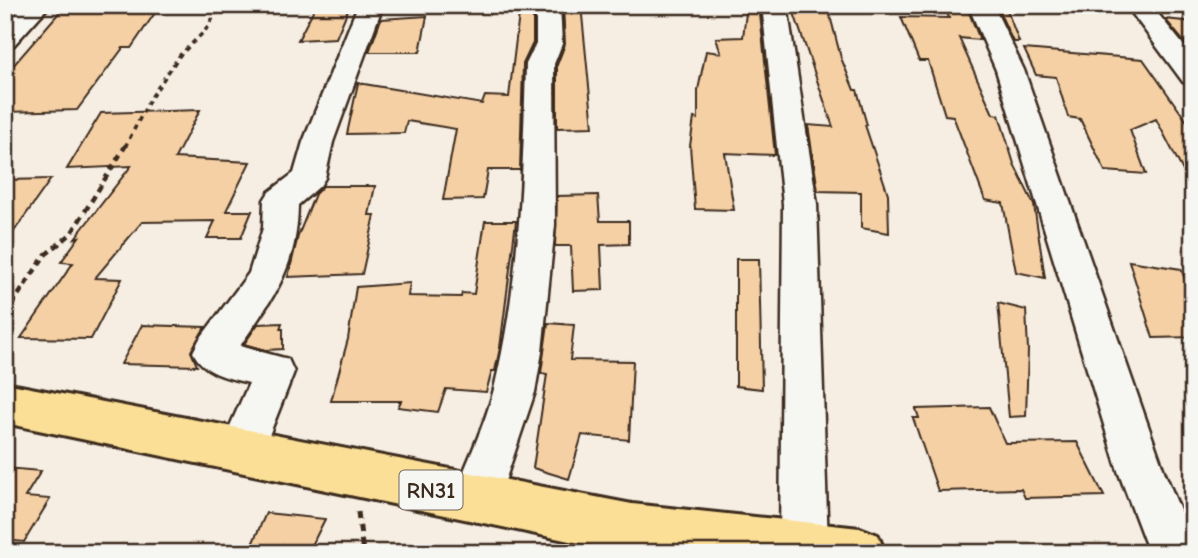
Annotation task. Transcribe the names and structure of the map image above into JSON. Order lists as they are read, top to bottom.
{
  "streets": {
    "main road": ["RN31"]
  }
}
